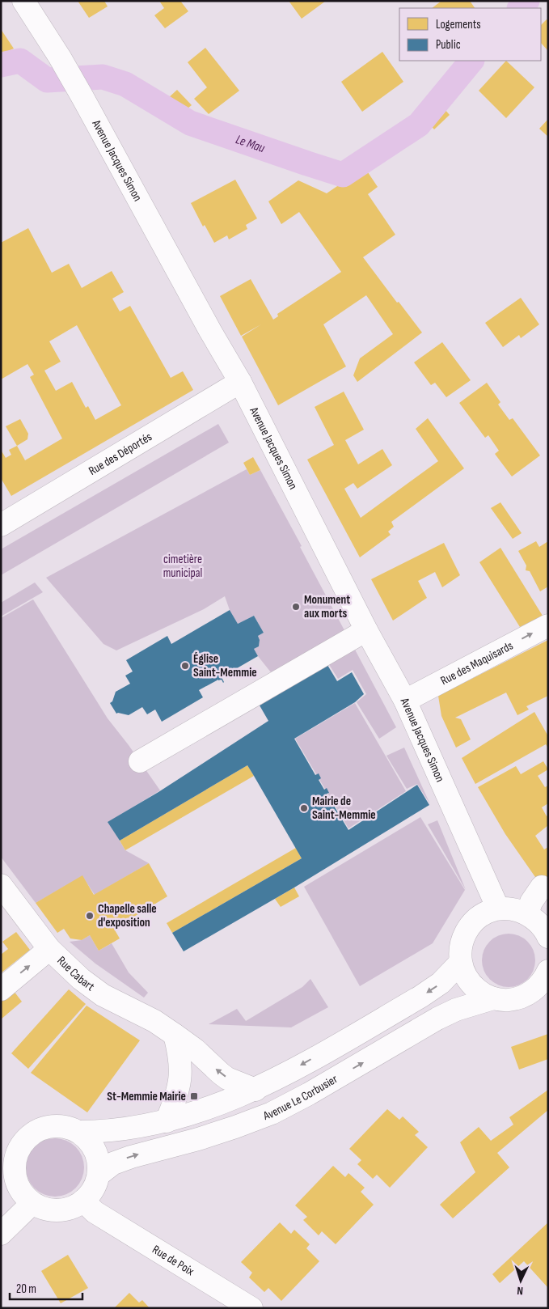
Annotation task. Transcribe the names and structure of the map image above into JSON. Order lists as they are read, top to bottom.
{
  "streets": {
    "street": [
      "Avenue Jacques Simon",
      "Rue des Déportés",
      "Rue des Maquisards",
      "Rue Cabart",
      "Avenue Le Corbusier",
      "Rue de Poix"
    ]
  },
  "crossings": [
    ["Avenue Jacques Simon", "Rue des Déportés"],
    ["Avenue Jacques Simon", "Rue des Maquisards"],
    ["Avenue Le Corbusier", "Rue de Poix"]
  ],
  "one_way": ["Rue des Maquisards"],
  "water": ["Le Mau"],
  "parks": ["cimetière municipal"],
  "places": {
    "other": [
      "Monument aux morts",
      "Église Saint-Memmie",
      "Mairie de Saint-Memmie",
      "Chapelle salle d'exposition"
    ],
    "transit": ["St-Memmie Mairie"]
  },
  "legend": ["Logements", "Public"],
  "scale_bar": "20 m",
  "north": "bottom"
}
